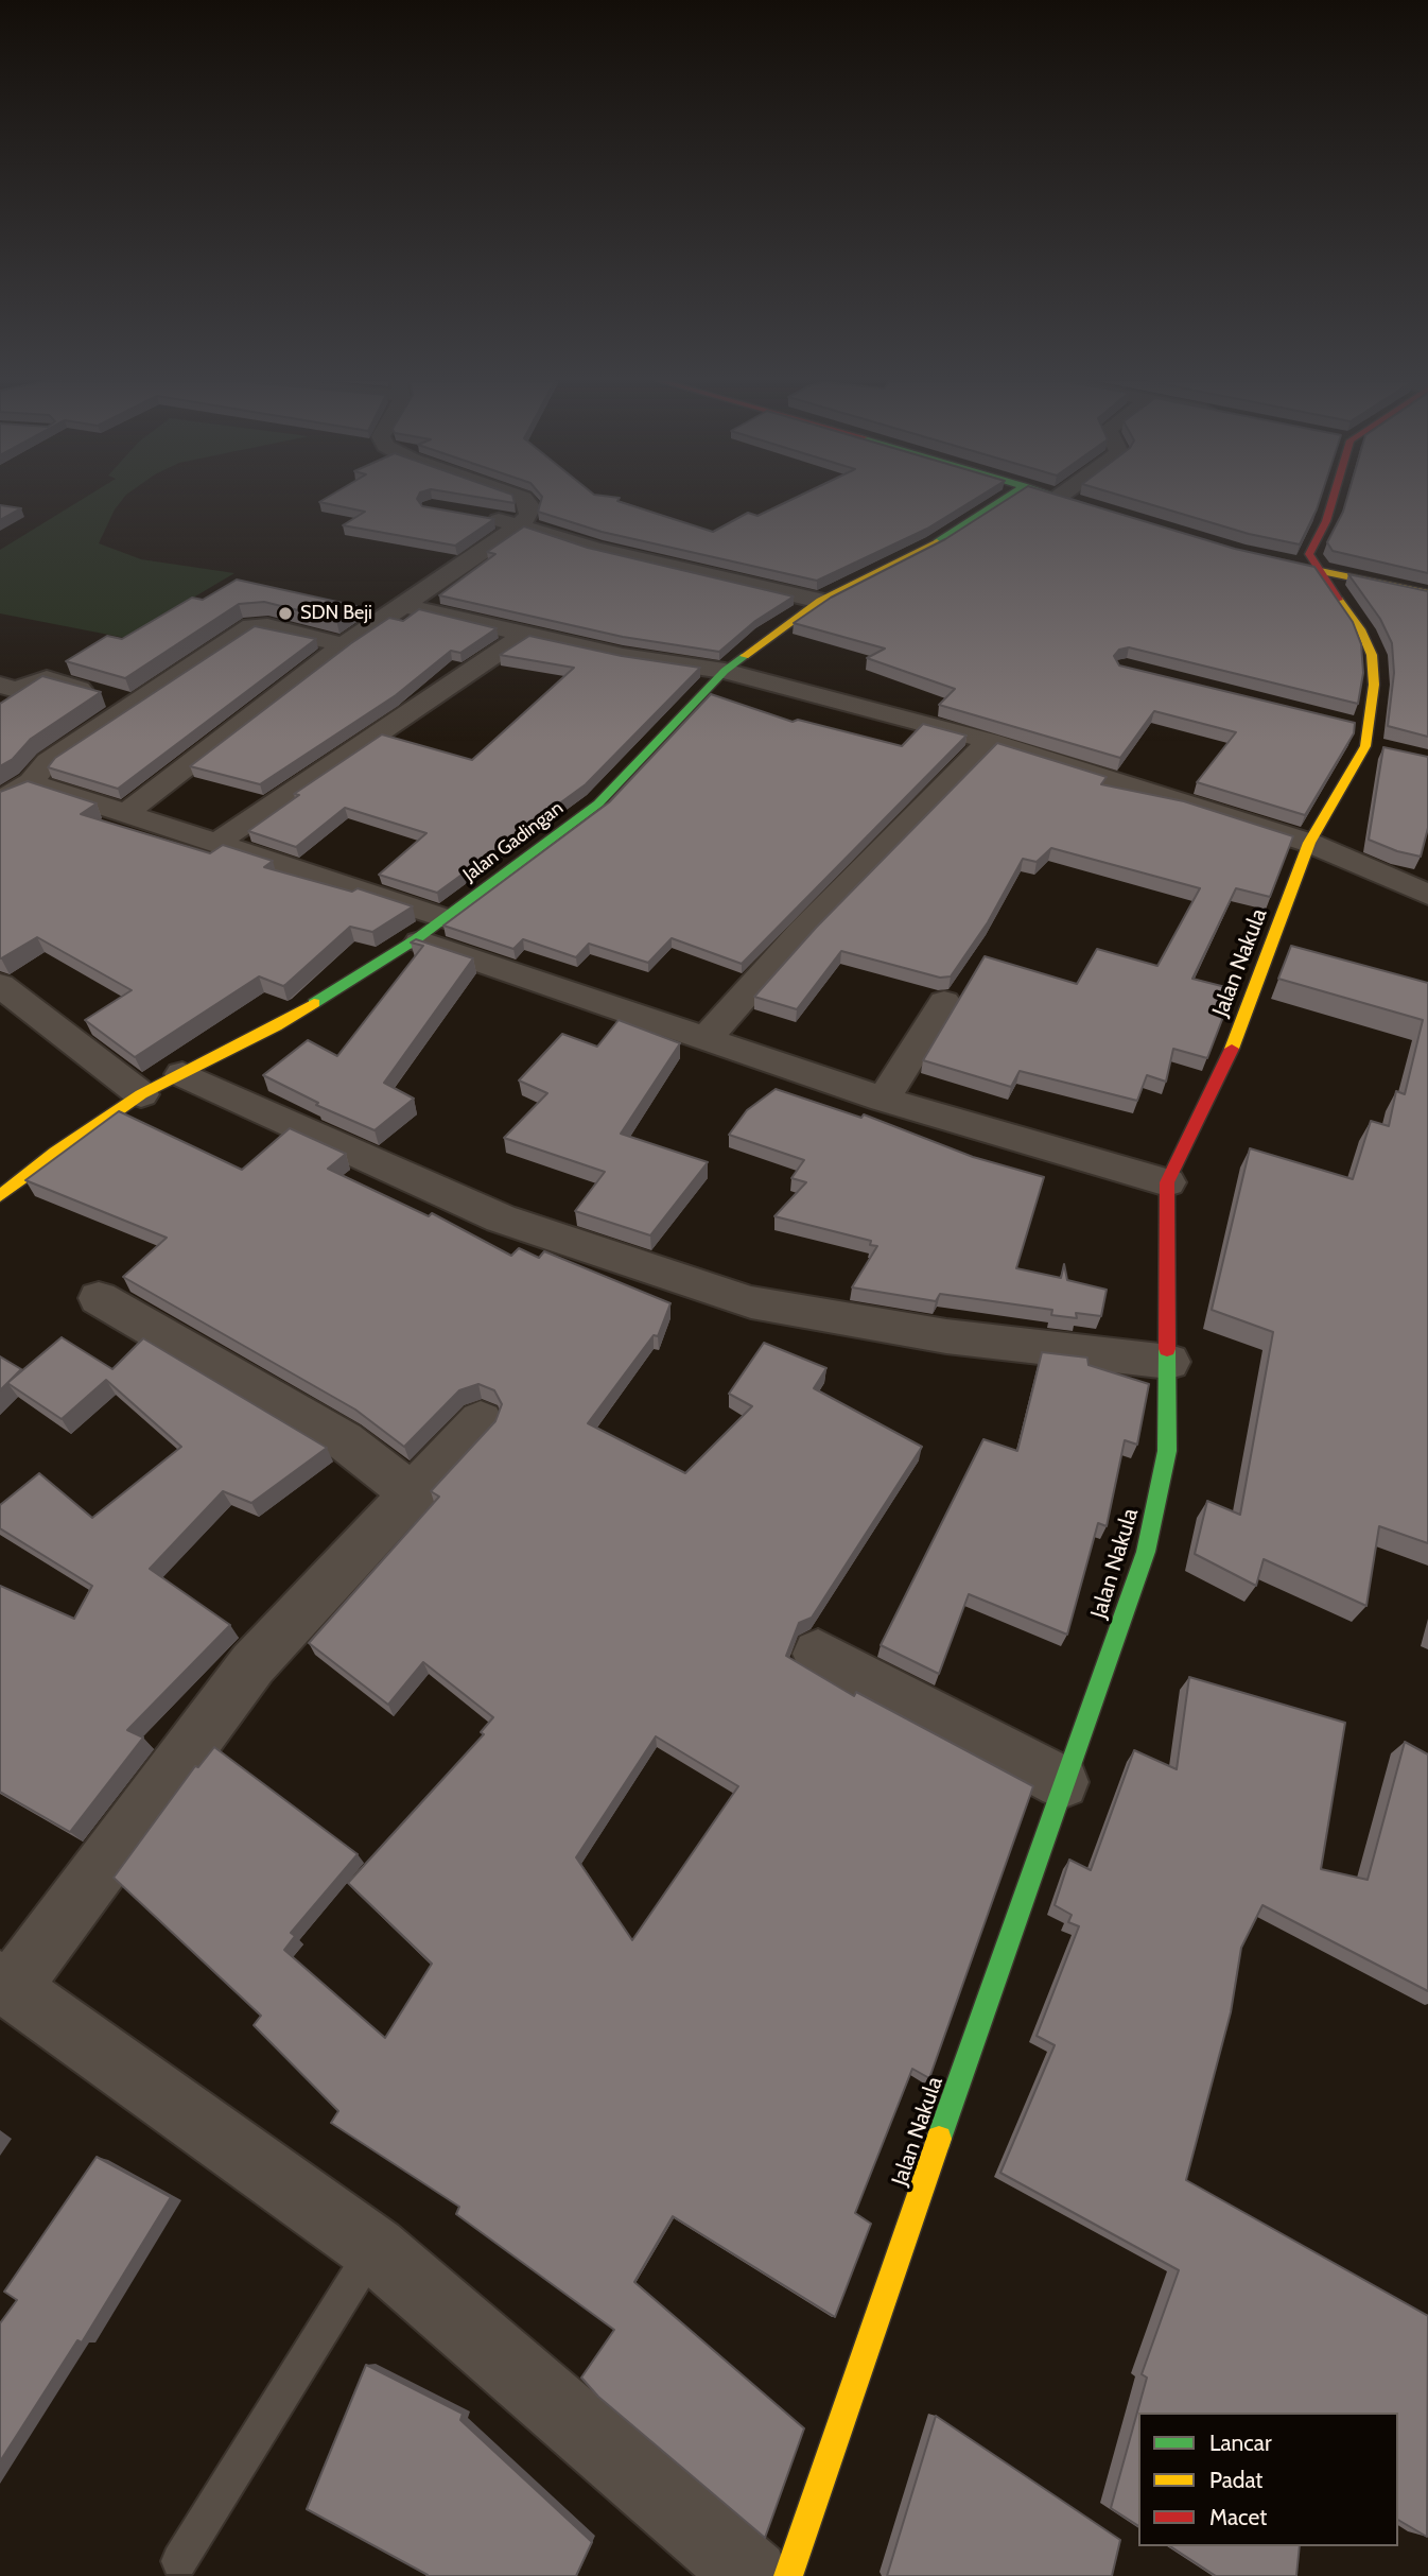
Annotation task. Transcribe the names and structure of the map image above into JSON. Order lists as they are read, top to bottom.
{
  "streets": {
    "main road": ["Jalan Gadingan", "Jalan Nakula"]
  },
  "places": ["SDN Beji"],
  "legend": ["Lancar", "Padat", "Macet"]
}
